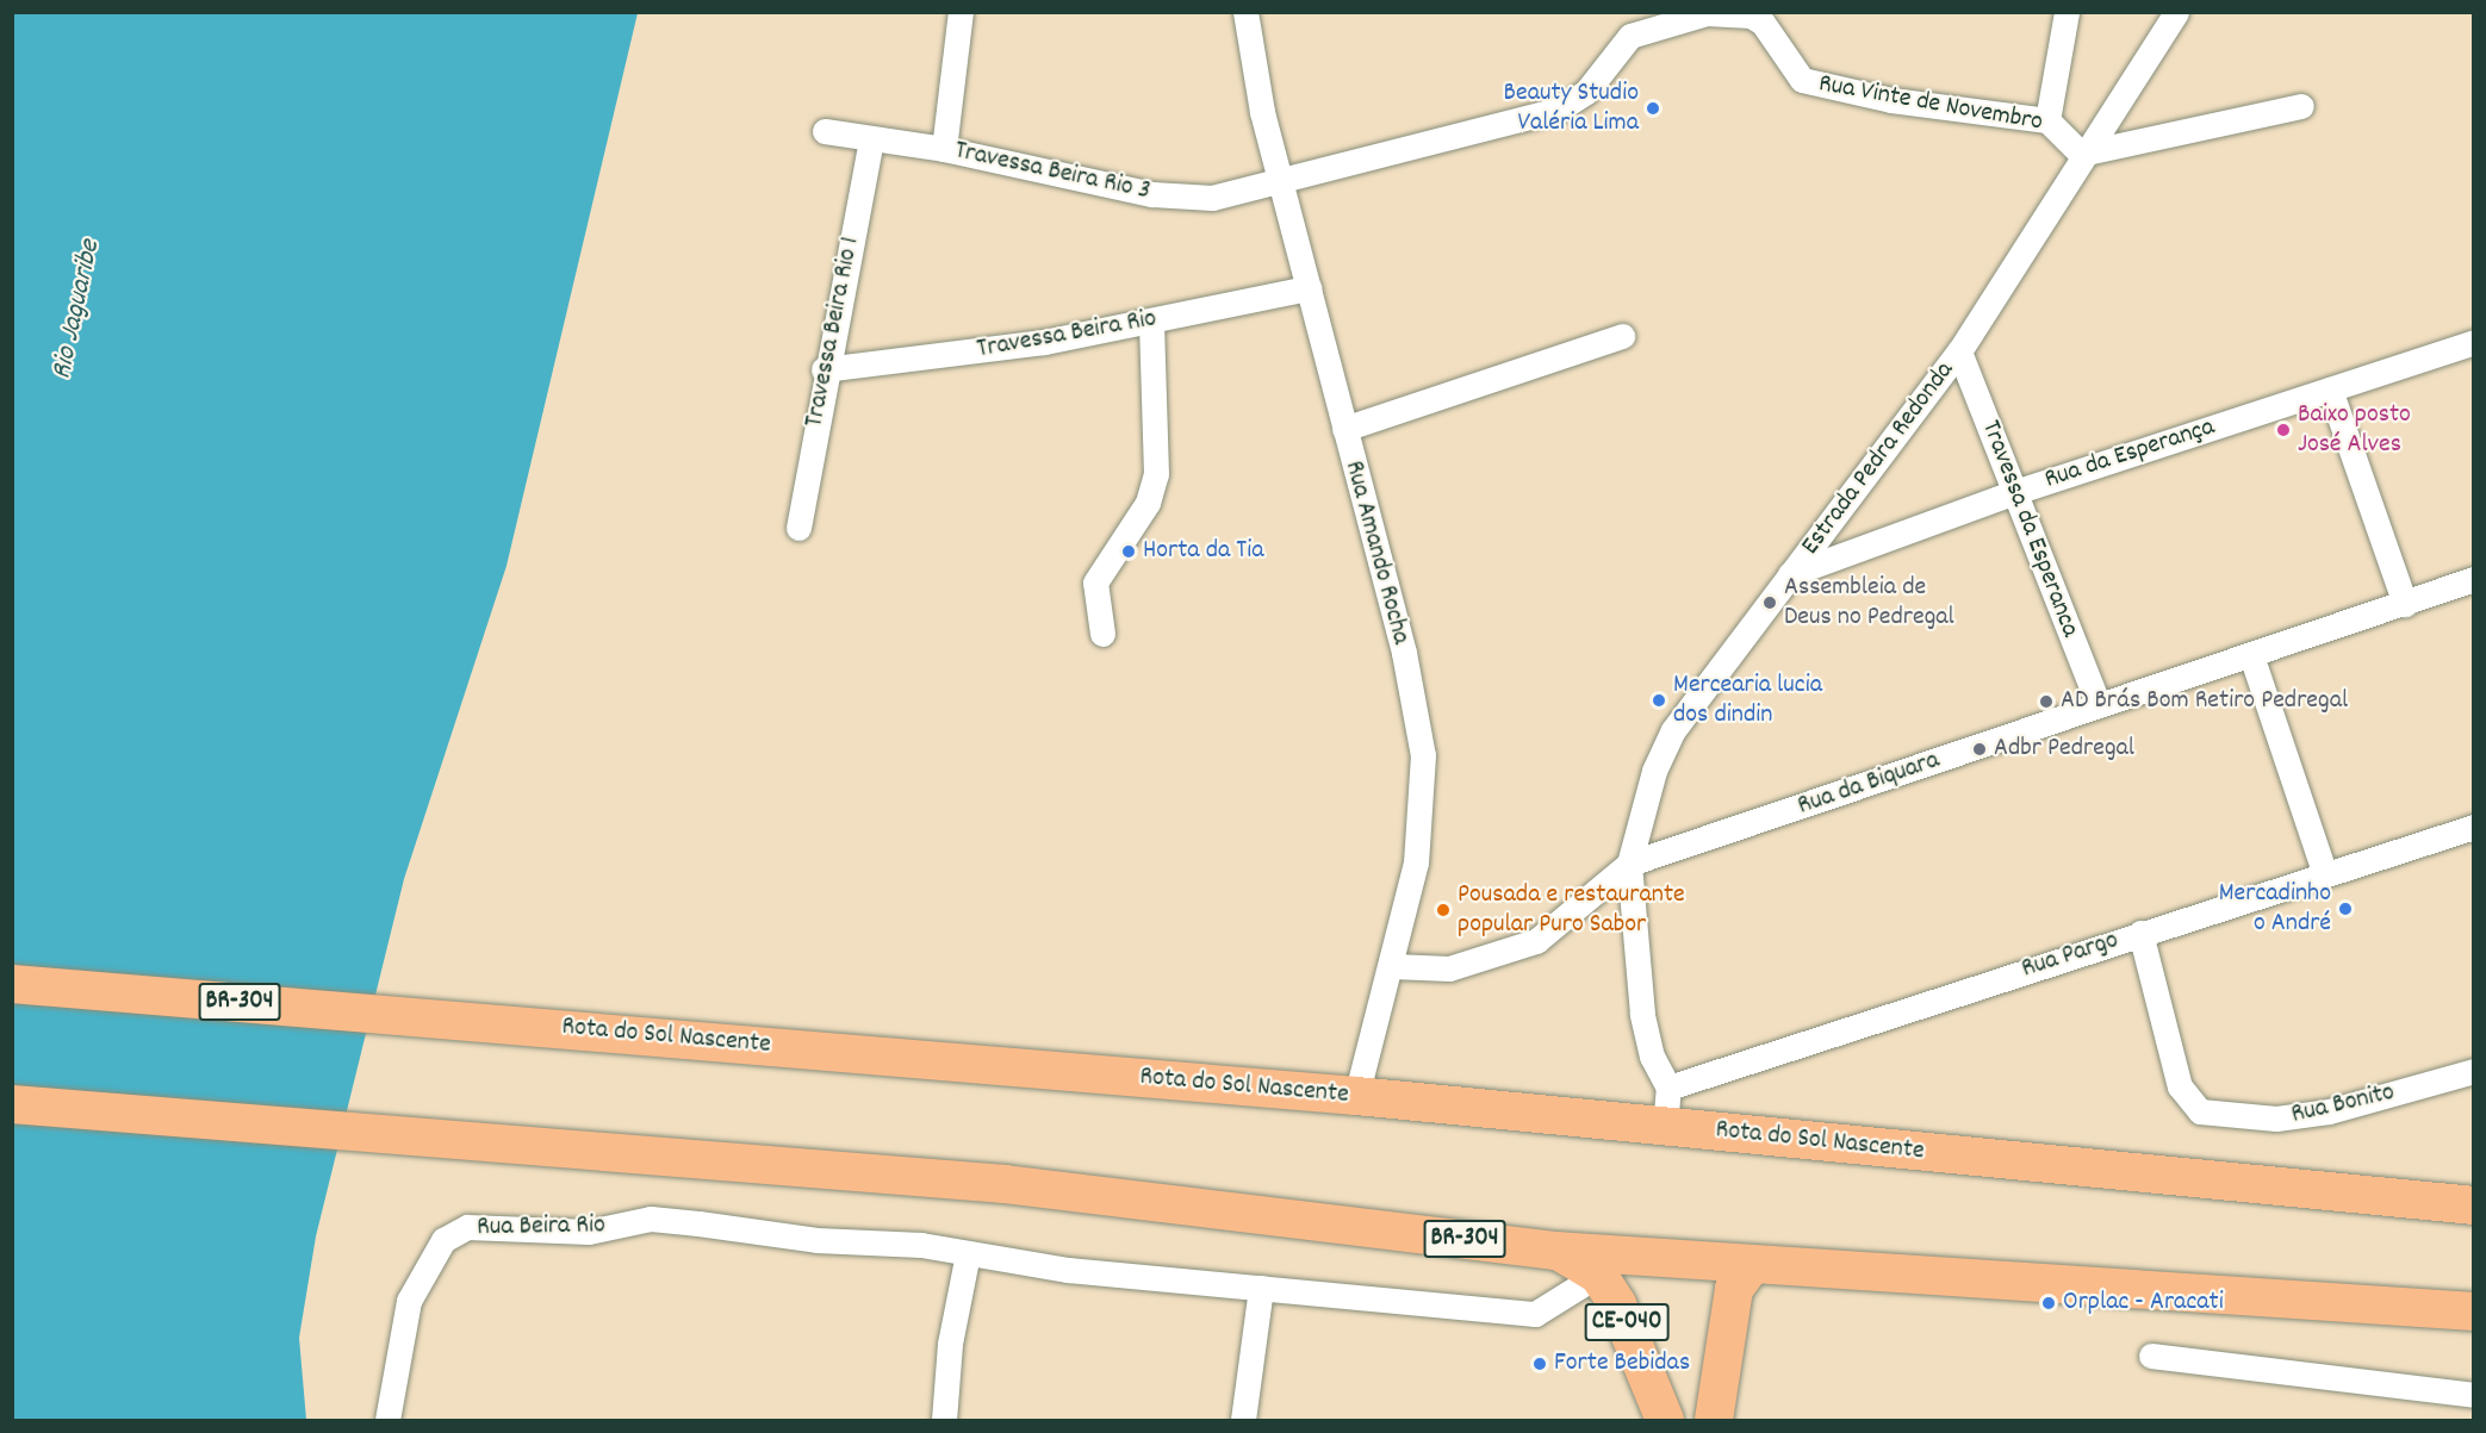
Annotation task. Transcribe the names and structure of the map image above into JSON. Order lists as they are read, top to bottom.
{
  "streets": {
    "highway": ["BR-304", "Rota do Sol Nascente", "CE-040"],
    "street": [
      "Rua Vinte de Novembro",
      "Travessa Beira Rio 3",
      "Travessa Beira Rio 1",
      "Travessa Beira Rio",
      "Rua da Esperança",
      "Estrada Pedra Redonda",
      "Travessa da Esperanca",
      "Rua Amando Rocha",
      "Rua da Biquara",
      "Rua Pargo",
      "Rua Bonito",
      "Rua Beira Rio"
    ]
  },
  "crossings": [
    ["Rua Vinte de Novembro", "Travessa Beira Rio 3"],
    ["Rua Vinte de Novembro", "Estrada Pedra Redonda"],
    ["Rua Vinte de Novembro", "Rua Amando Rocha"],
    ["Travessa Beira Rio 3", "Travessa Beira Rio 1"],
    ["Travessa Beira Rio 3", "Rua Amando Rocha"],
    ["Travessa Beira Rio 1", "Travessa Beira Rio"],
    ["Travessa Beira Rio", "Rua Amando Rocha"],
    ["Rua da Esperança", "Estrada Pedra Redonda"],
    ["Rua da Esperança", "Travessa da Esperanca"],
    ["Estrada Pedra Redonda", "Travessa da Esperanca"],
    ["Estrada Pedra Redonda", "Rua da Biquara"],
    ["Travessa da Esperanca", "Rua da Biquara"],
    ["Rua Amando Rocha", "Rota do Sol Nascente"],
    ["Rua Pargo", "Rua Bonito"],
    ["BR-304", "CE-040"],
    ["Rua Beira Rio", "CE-040"]
  ],
  "water": ["Rio Jaguaribe"],
  "places": [
    "Beauty Studio Valéria Lima",
    "Baixo posto José Alves",
    "Horta da Tia",
    "Assembleia de Deus no Pedregal",
    "Mercearia lucia dos dindin",
    "AD Brás Bom Retiro Pedregal",
    "Adbr Pedregal",
    "Mercadinho o André",
    "Pousada e restaurante popular Puro Sabor",
    "Orplac - Aracati",
    "Forte Bebidas"
  ]
}
